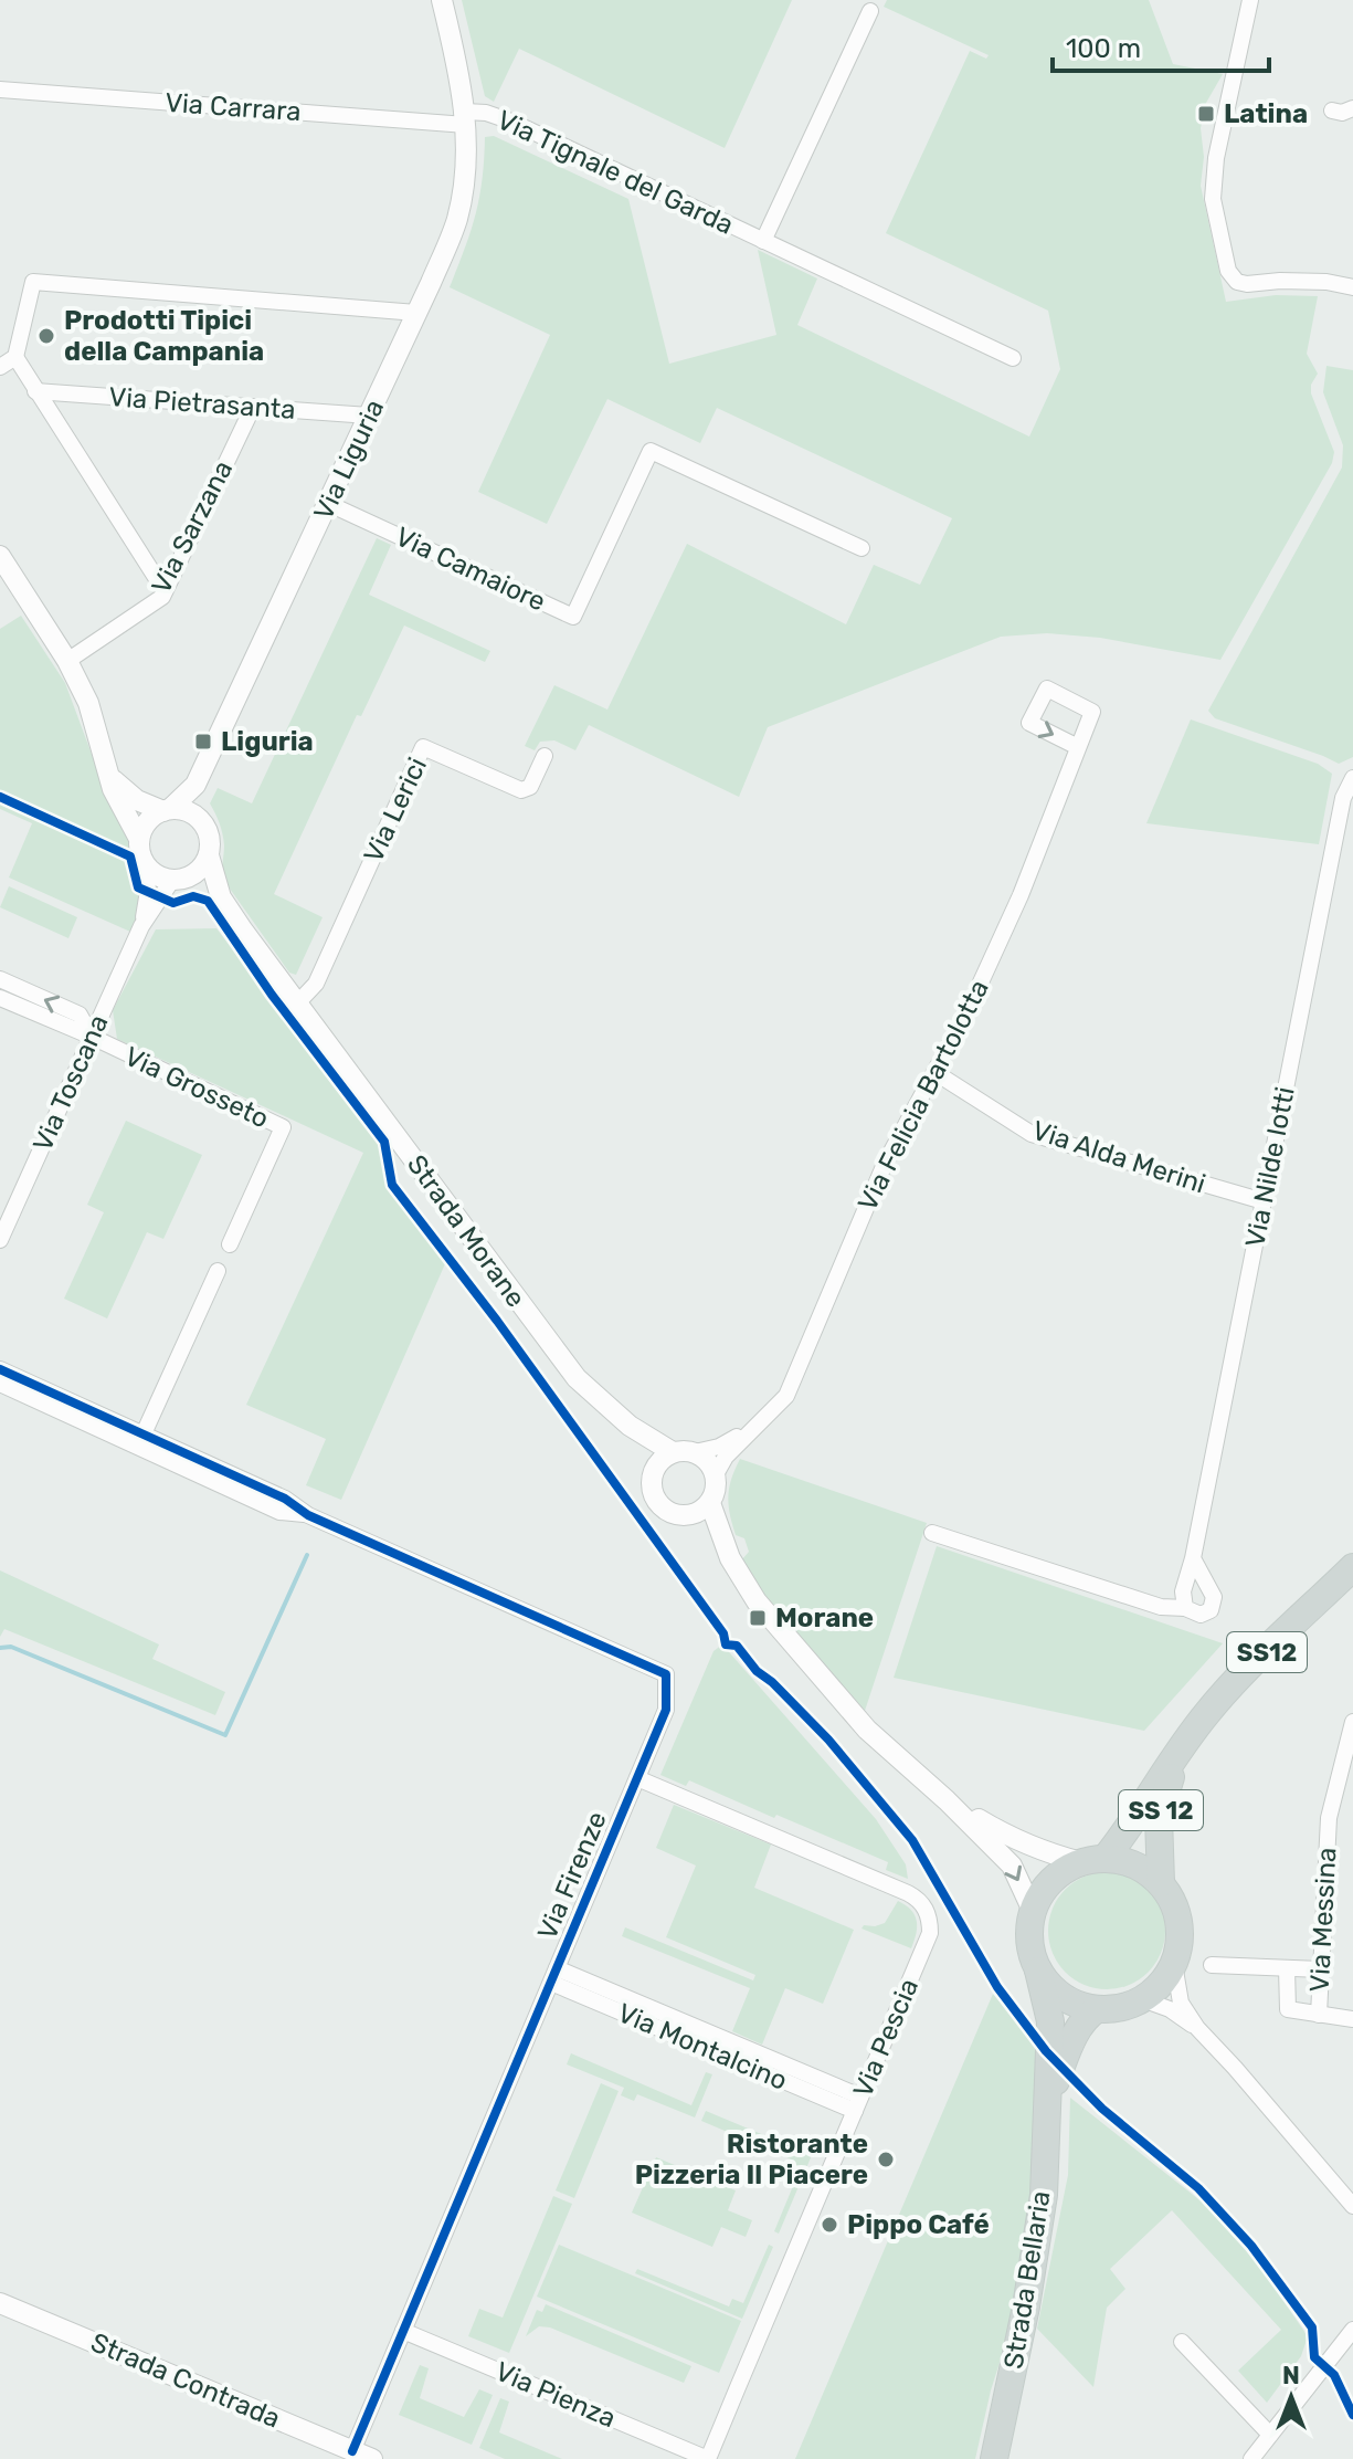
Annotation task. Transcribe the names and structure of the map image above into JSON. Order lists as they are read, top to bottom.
{
  "streets": {
    "main road": ["SS12", "SS 12", "Strada Bellaria"],
    "street": [
      "Via Carrara",
      "Via Tignale del Garda",
      "Via Pietrasanta",
      "Via Liguria",
      "Via Sarzana",
      "Via Camaiore",
      "Via Lerici",
      "Via Toscana",
      "Via Grosseto",
      "Via Felicia Bartolotta",
      "Via Alda Merini",
      "Via Nilde Iotti",
      "Strada Morane",
      "Via Firenze",
      "Via Messina",
      "Via Pescia",
      "Via Montalcino",
      "Strada Contrada",
      "Via Pienza"
    ]
  },
  "crossings": [
    ["Via Carrara", "Via Tignale del Garda"],
    ["Via Carrara", "Via Liguria"],
    ["Via Tignale del Garda", "Via Liguria"],
    ["Via Pietrasanta", "Via Liguria"],
    ["Via Pietrasanta", "Via Sarzana"],
    ["Via Liguria", "Via Camaiore"],
    ["Via Liguria", "Via Toscana"],
    ["Via Liguria", "Strada Morane"],
    ["Via Lerici", "Strada Morane"],
    ["Via Toscana", "Via Grosseto"],
    ["Via Toscana", "Strada Morane"],
    ["Via Felicia Bartolotta", "Via Alda Merini"],
    ["Via Felicia Bartolotta", "Strada Morane"],
    ["Via Alda Merini", "Via Nilde Iotti"],
    ["SS12", "SS 12"],
    ["SS 12", "Strada Bellaria"],
    ["Via Firenze", "Via Pescia"],
    ["Via Firenze", "Via Montalcino"],
    ["Via Firenze", "Strada Contrada"],
    ["Via Firenze", "Via Pienza"],
    ["Via Pescia", "Via Montalcino"],
    ["Via Pescia", "Via Pienza"]
  ],
  "places": {
    "transit": ["Latina", "Liguria", "Morane"],
    "other": ["Prodotti Tipici della Campania", "Ristorante Pizzeria Il Piacere", "Pippo Café"]
  },
  "scale_bar": "100 m",
  "north": "top"
}
